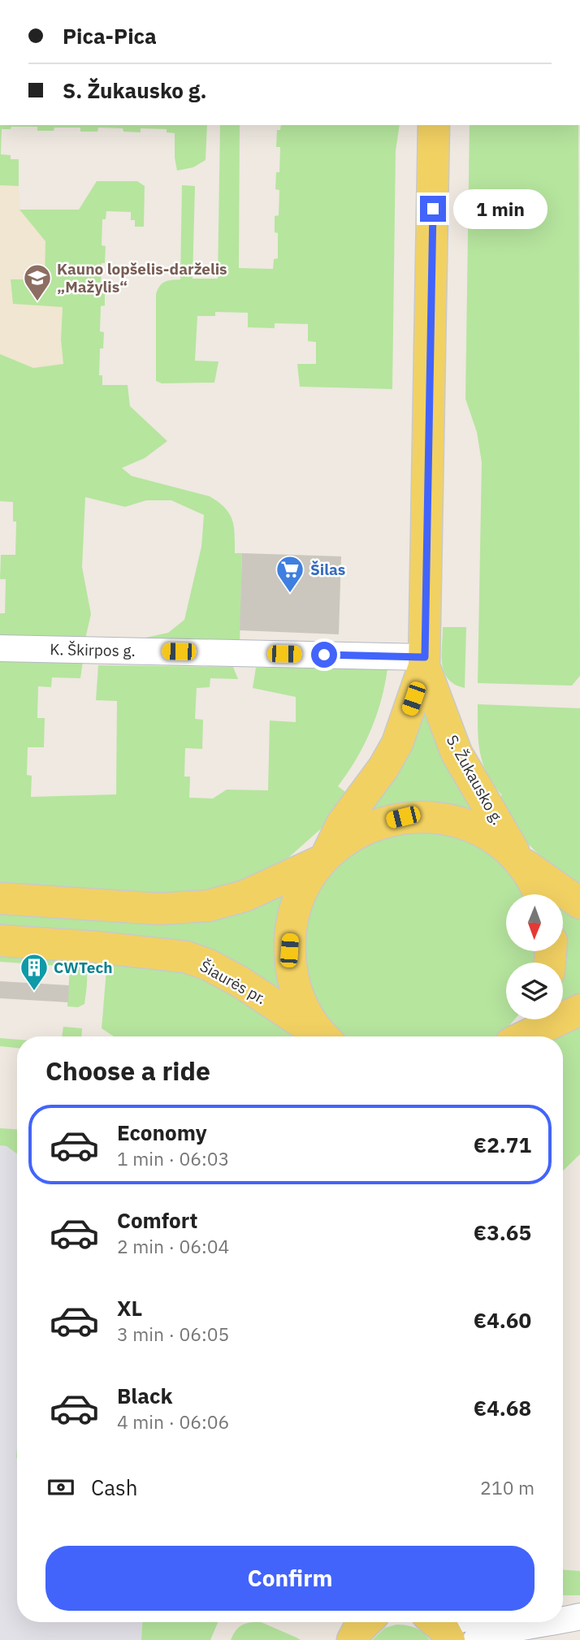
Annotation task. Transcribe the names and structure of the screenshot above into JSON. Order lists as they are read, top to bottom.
{
  "streets": {
    "main road": ["S. Žukausko g.", "Šiaurės pr."],
    "street": ["K. Škirpos g."]
  },
  "crossings": [
    ["K. Škirpos g.", "S. Žukausko g."]
  ],
  "places": {
    "school or university": ["Kauno lopšelis-darželis „Mažylis“"],
    "supermarket": ["Šilas"],
    "building": ["CWTech"]
  },
  "north": "bottom",
  "page": {
    "banner": ["Pica-Pica", "S. Žukausko g."],
    "bubble": "1 min",
    "heading": "Choose a ride",
    "list": [
      {
        "name": "Economy",
        "note": "1 min · 06:03",
        "value": "€2.71"
      },
      {
        "name": "Comfort",
        "note": "2 min · 06:04",
        "value": "€3.65"
      },
      {
        "name": "XL",
        "note": "3 min · 06:05",
        "value": "€4.60"
      },
      {
        "name": "Black",
        "note": "4 min · 06:06",
        "value": "€4.68"
      }
    ],
    "pay": ["Cash", "210 m"],
    "buttons": "Confirm"
  }
}
